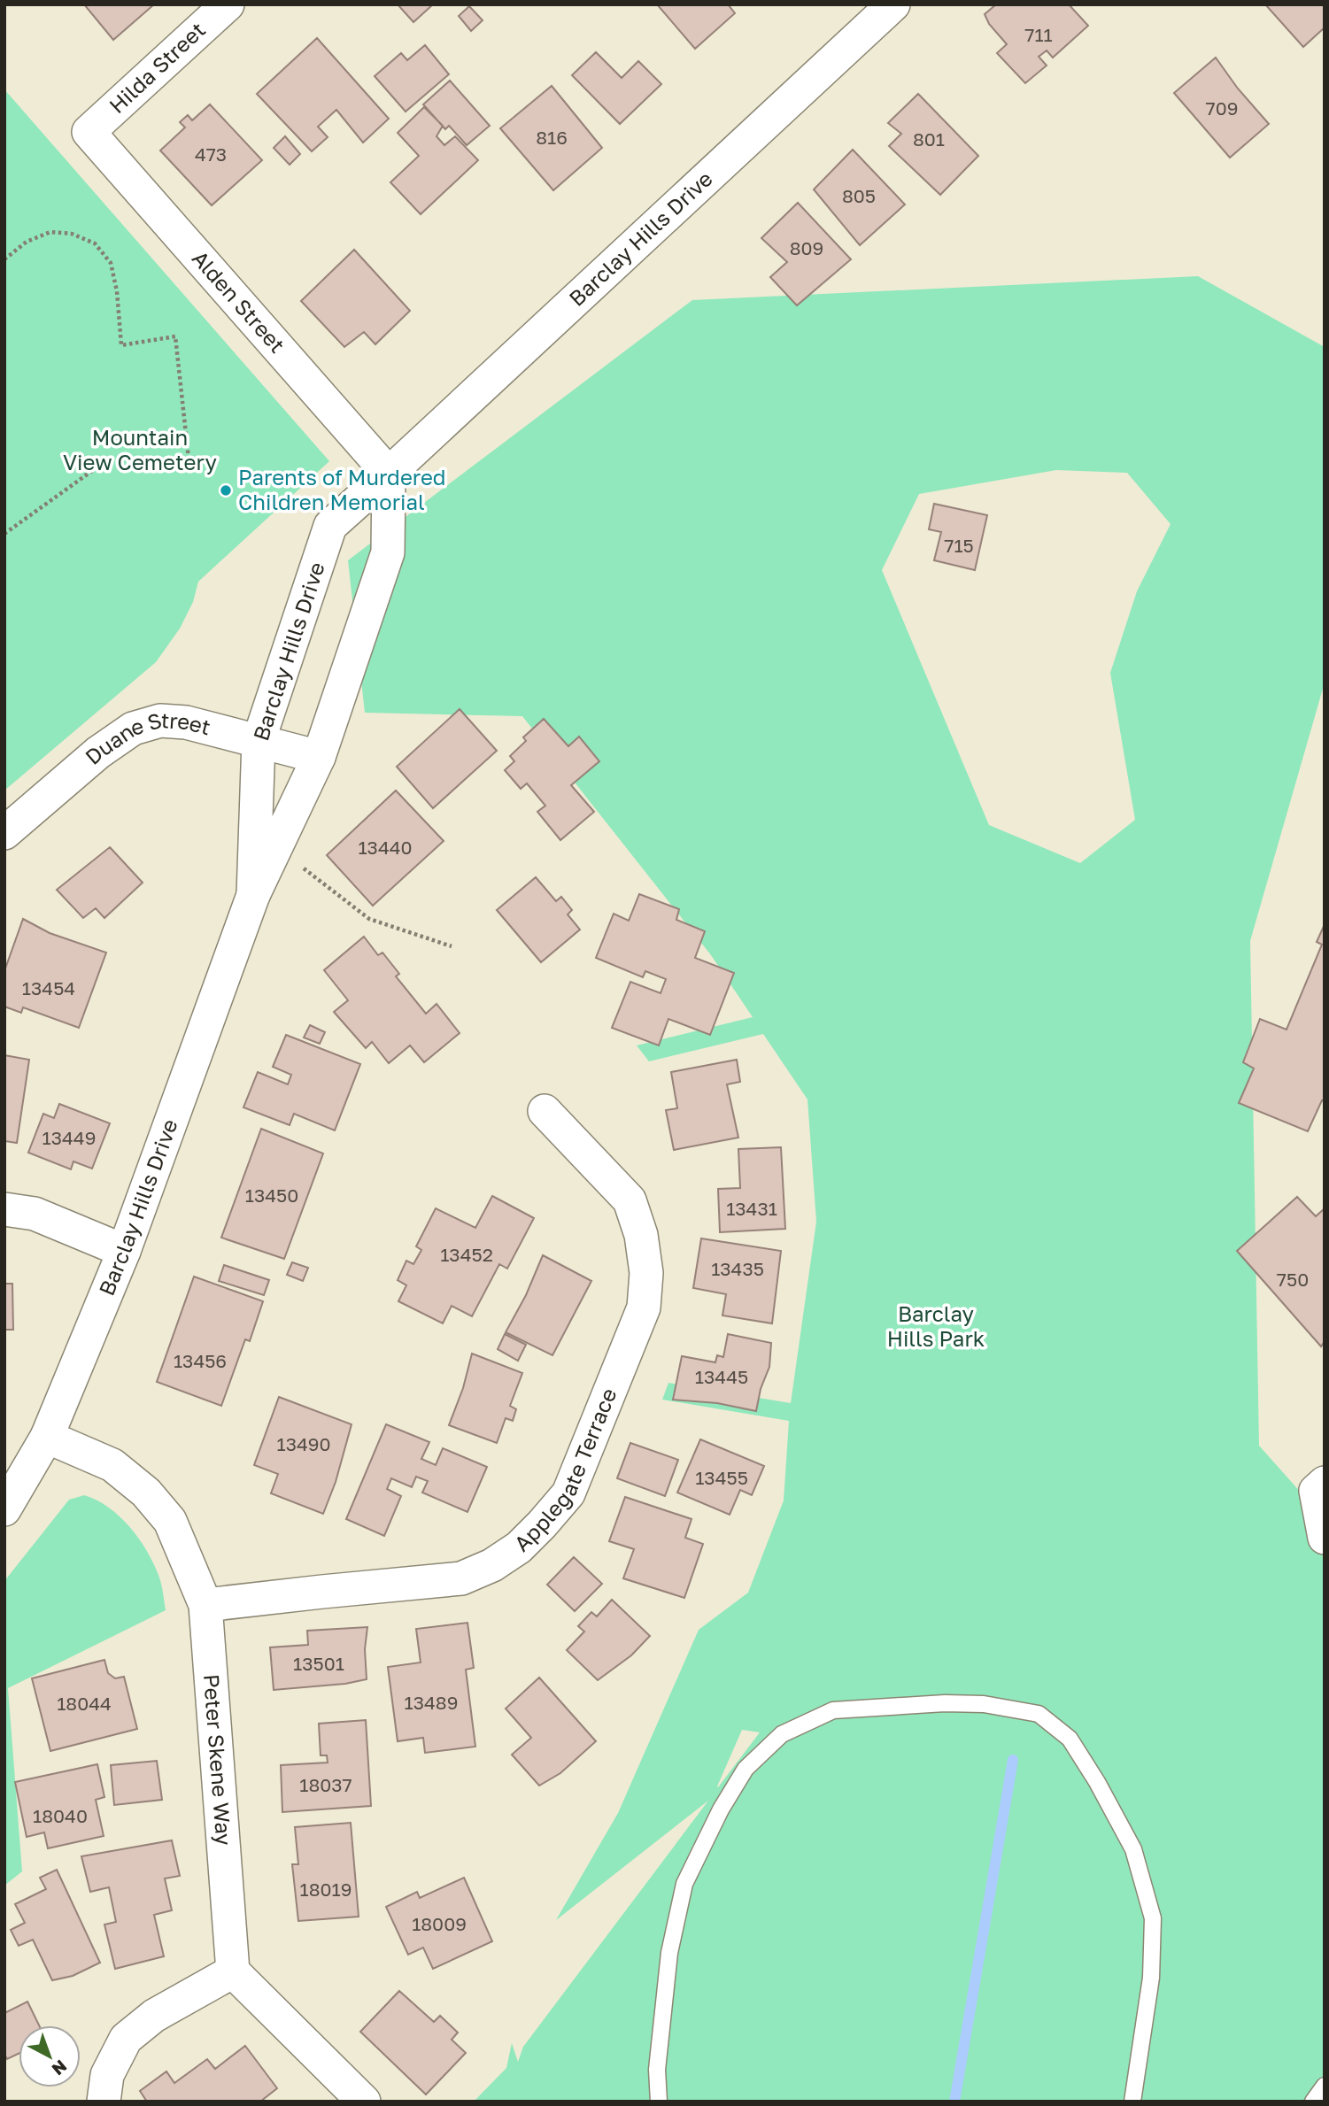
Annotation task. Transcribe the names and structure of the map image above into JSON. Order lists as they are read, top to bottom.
{
  "streets": {
    "street": [
      "Hilda Street",
      "Barclay Hills Drive",
      "Alden Street",
      "Duane Street",
      "Applegate Terrace",
      "Peter Skene Way"
    ]
  },
  "crossings": [
    ["Hilda Street", "Alden Street"],
    ["Barclay Hills Drive", "Alden Street"],
    ["Barclay Hills Drive", "Duane Street"],
    ["Barclay Hills Drive", "Peter Skene Way"],
    ["Applegate Terrace", "Peter Skene Way"]
  ],
  "parks": ["Mountain View Cemetery", "Barclay Hills Park"],
  "places": ["Parents of Murdered Children Memorial"],
  "house_numbers": [
    "711",
    "709",
    "816",
    "801",
    "473",
    "805",
    "809",
    "715",
    "13440",
    "13454",
    "13449",
    "13450",
    "13431",
    "13452",
    "13435",
    "750",
    "13456",
    "13445",
    "13490",
    "13455",
    "13501",
    "13489",
    "18044",
    "18037",
    "18040",
    "18019",
    "18009"
  ],
  "north": "bottom right"
}
